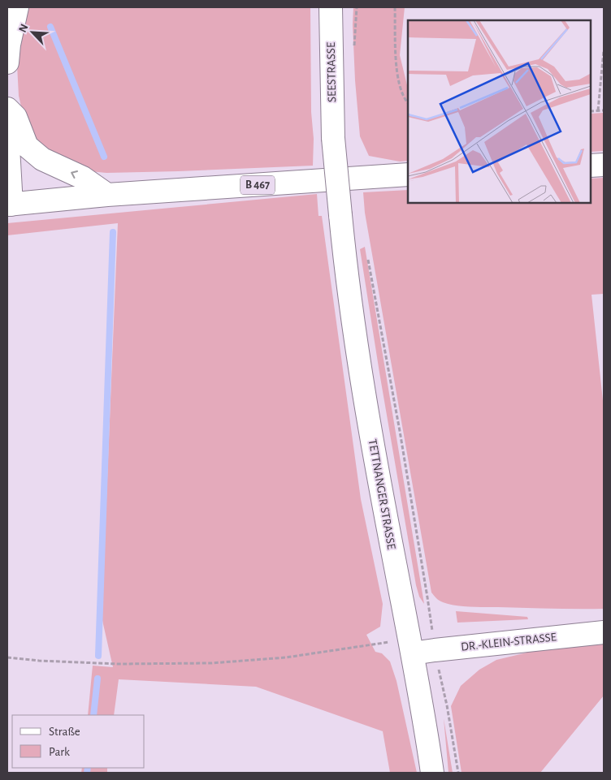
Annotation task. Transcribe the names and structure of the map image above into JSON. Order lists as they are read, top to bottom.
{
  "streets": {
    "main road": [
      "SEESTRASSE",
      "B 467",
      "TETTNANGER STRASSE",
      "DR.-KLEIN-STRASSE"
    ]
  },
  "crossings": [
    ["SEESTRASSE", "TETTNANGER STRASSE"],
    ["TETTNANGER STRASSE", "DR.-KLEIN-STRASSE"]
  ],
  "legend": ["Straße", "Park"],
  "north": "top left"
}
